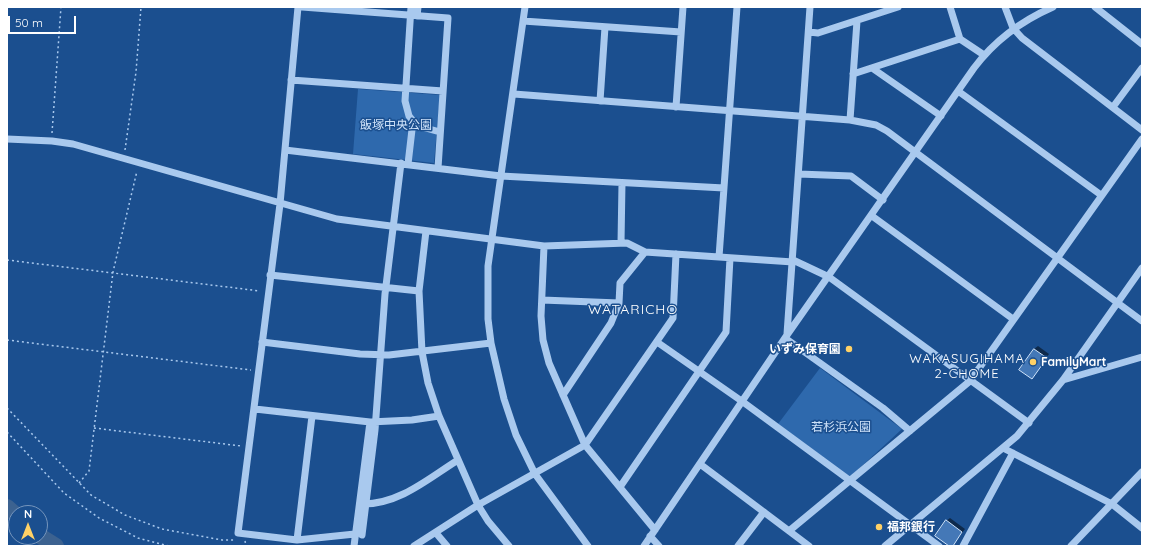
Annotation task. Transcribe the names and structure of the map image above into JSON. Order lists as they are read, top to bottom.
{
  "districts": ["WATARICHO", "WAKASUGIHAMA 2-CHOME"],
  "parks": ["飯塚中央公園", "若杉浜公園"],
  "places": ["いずみ保育園", "FamilyMart", "福邦銀行"],
  "scale_bar": "50 m",
  "north": "top"
}
